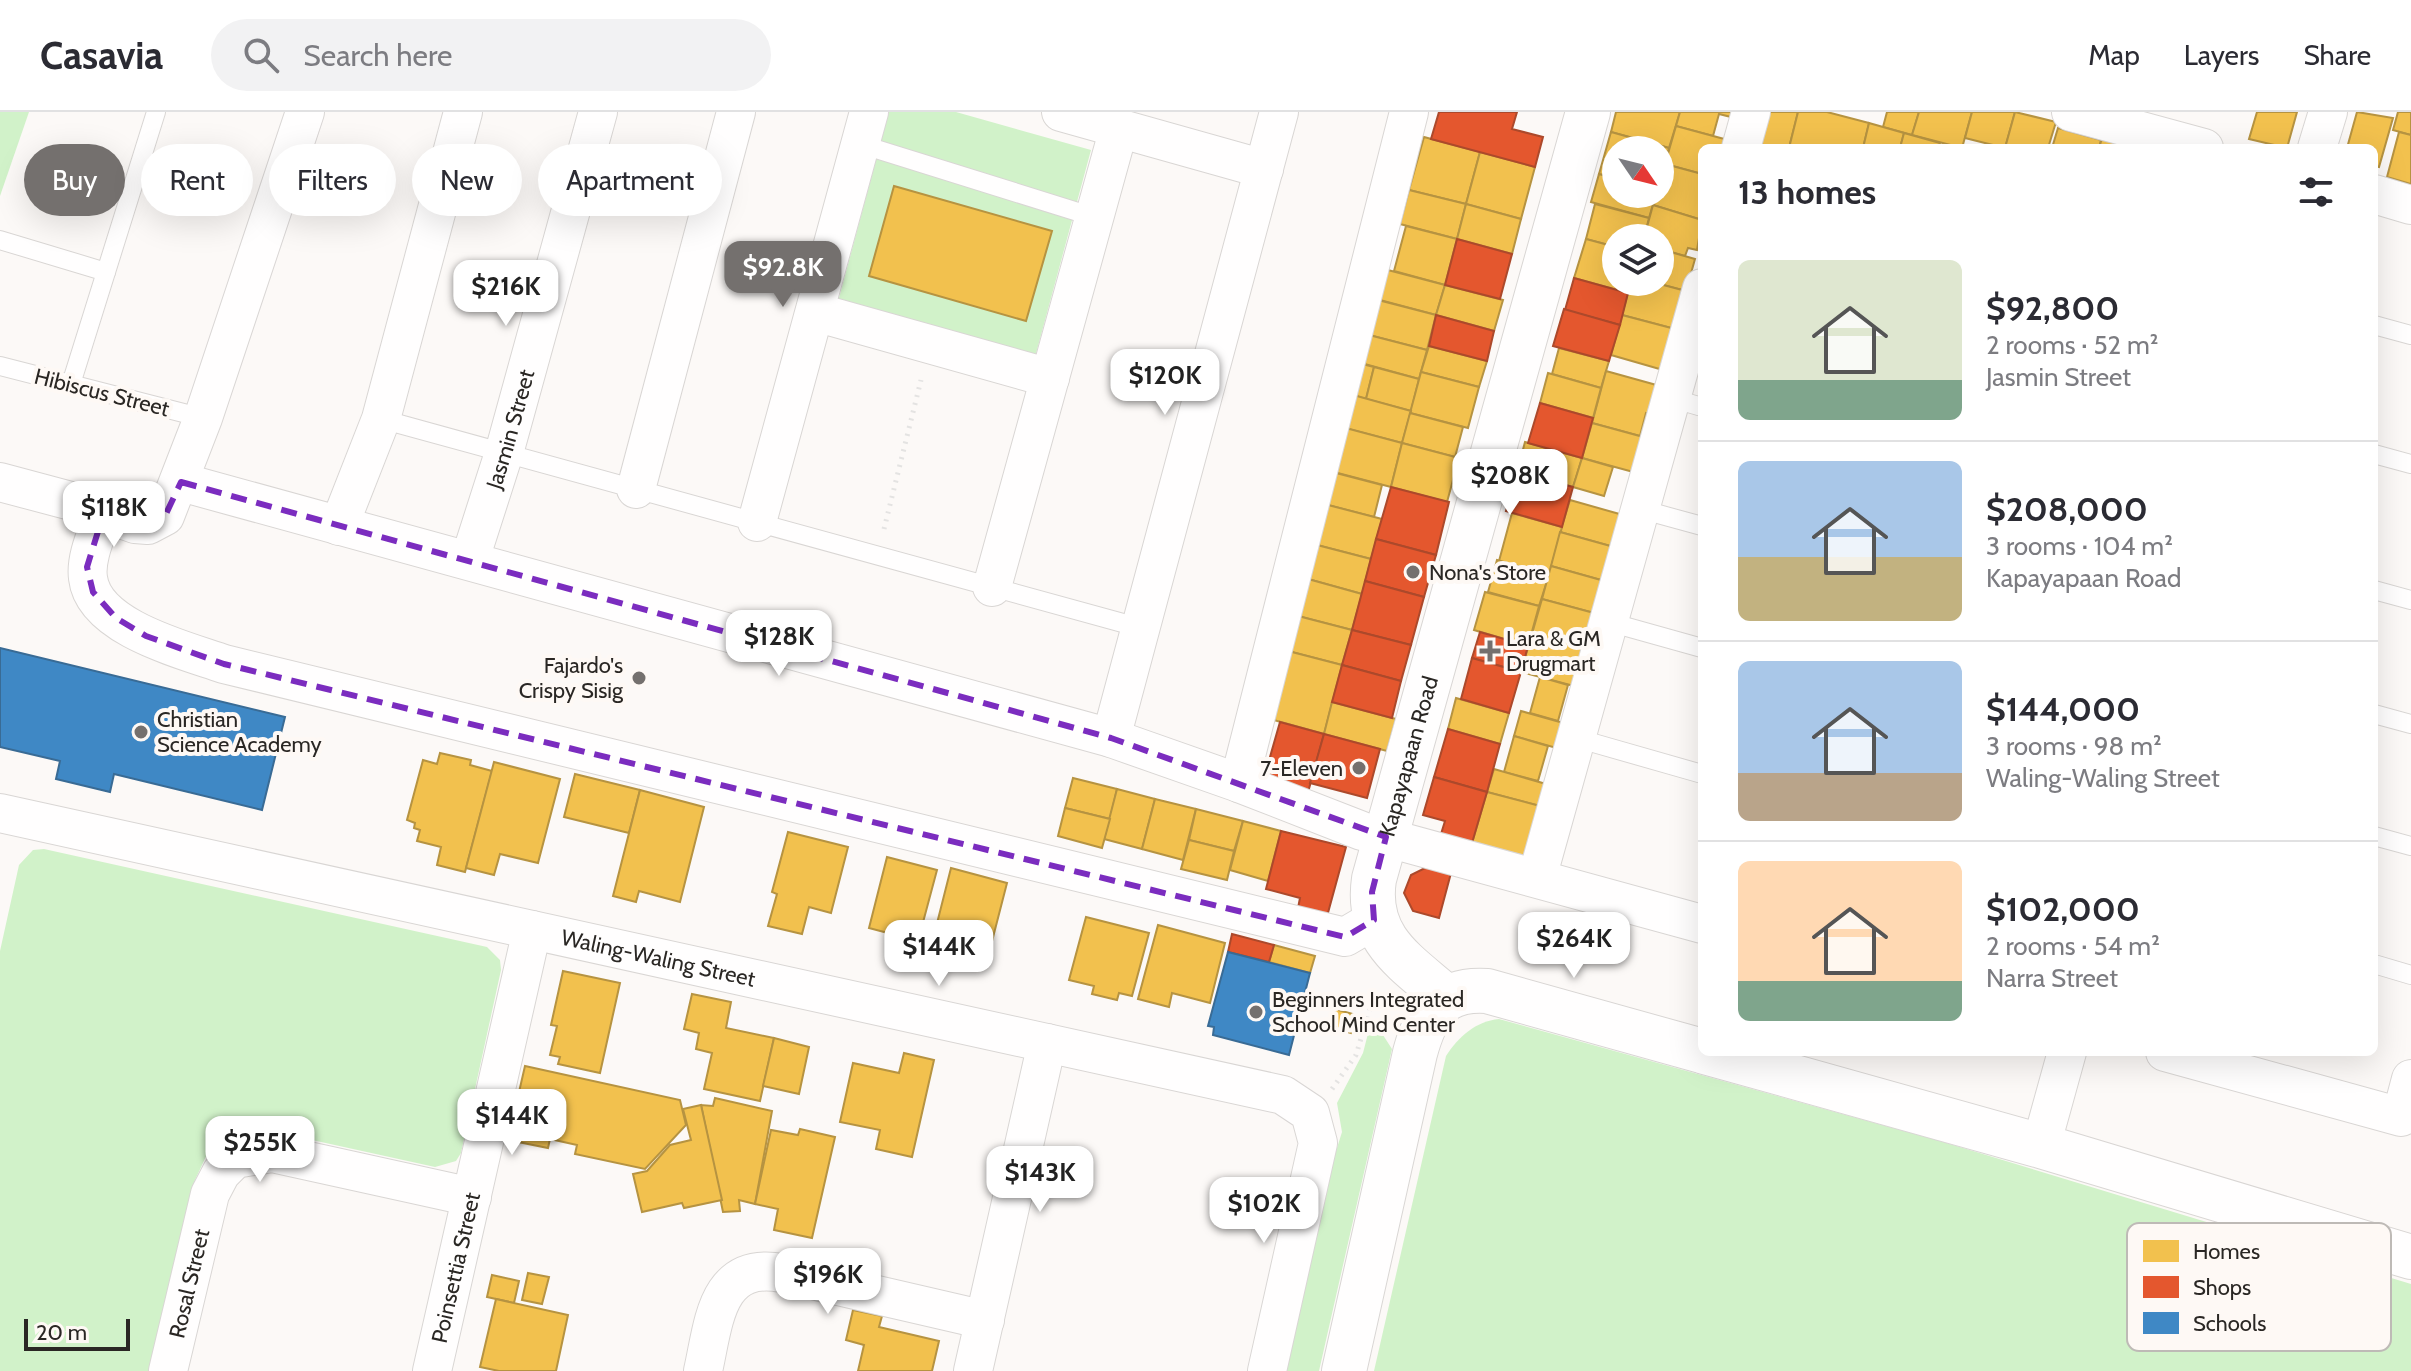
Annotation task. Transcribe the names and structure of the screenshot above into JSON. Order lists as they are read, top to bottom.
{
  "streets": {
    "street": [
      "Jasmin Street",
      "Kapayapaan Road",
      "Waling-Waling Street",
      "Poinsettia Street",
      "Rosal Street"
    ],
    "lane": ["Hibiscus Street"]
  },
  "crossings": [
    ["Waling-Waling Street", "Poinsettia Street"],
    ["Poinsettia Street", "Rosal Street"]
  ],
  "places": {
    "other": [
      "Nona's Store",
      "Fajardo's Crispy Sisig",
      "Christian Science Academy",
      "7-Eleven",
      "Beginners Integrated School Mind Center"
    ],
    "health": ["Lara & GM Drugmart"]
  },
  "legend": ["Homes", "Shops", "Schools"],
  "scale_bar": "20 m",
  "north": "bottom right",
  "page": {
    "header": "Casavia",
    "search": "Search here",
    "nav": ["Map", "Layers", "Share"],
    "chip": [
      "Buy",
      "Rent",
      "Filters",
      "New",
      "Apartment"
    ],
    "heading": "13 homes",
    "list": [
      {
        "name": "$92,800",
        "note": "2 rooms · 52 m² · Jasmin Street"
      },
      {
        "name": "$208,000",
        "note": "3 rooms · 104 m² · Kapayapaan Road"
      },
      {
        "name": "$144,000",
        "note": "3 rooms · 98 m² · Waling-Waling Street"
      },
      {
        "name": "$102,000",
        "note": "2 rooms · 54 m² · Narra Street"
      }
    ],
    "price": [
      "$92.8K",
      "$216K",
      "$120K",
      "$208K",
      "$118K",
      "$128K",
      "$264K",
      "$144K",
      "$144K",
      "$255K",
      "$143K",
      "$102K",
      "$196K"
    ],
    "scale": "20 m"
  }
}
